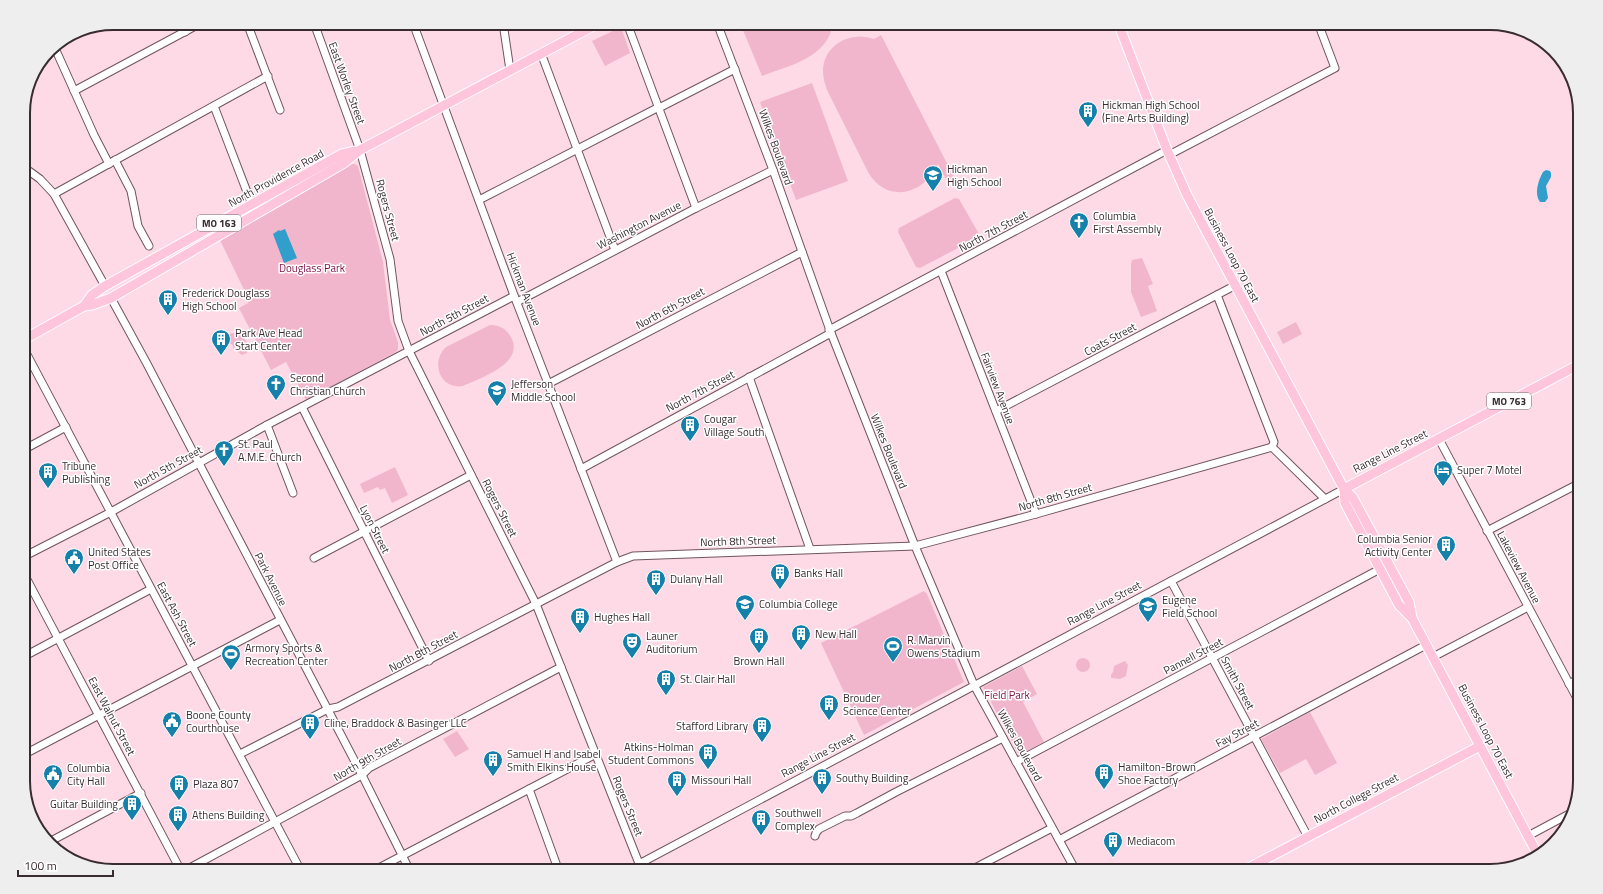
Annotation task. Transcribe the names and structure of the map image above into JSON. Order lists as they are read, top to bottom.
{
  "streets": {
    "main road": [
      "North Providence Road",
      "MO 163",
      "Business Loop 70 East",
      "MO 763",
      "Range Line Street",
      "North College Street"
    ],
    "street": [
      "East Worley Street",
      "Wilkes Boulevard",
      "Rogers Street",
      "Washington Avenue",
      "North 7th Street",
      "Hickman Avenue",
      "North 6th Street",
      "North 5th Street",
      "Coats Street",
      "Fairview Avenue",
      "North 8th Street",
      "Lyon Street",
      "Lakeview Avenue",
      "Park Avenue",
      "East Ash Street",
      "Pannell Street",
      "Smith Street",
      "East Walnut Street",
      "Fay Street",
      "North 9th Street"
    ]
  },
  "crossings": [
    ["East Worley Street", "North Providence Road"],
    ["East Worley Street", "Rogers Street"],
    ["Wilkes Boulevard", "Washington Avenue"],
    ["Wilkes Boulevard", "North 7th Street"],
    ["Wilkes Boulevard", "North 6th Street"],
    ["Wilkes Boulevard", "Range Line Street"],
    ["Wilkes Boulevard", "North 8th Street"],
    ["Wilkes Boulevard", "Pannell Street"],
    ["Wilkes Boulevard", "Fay Street"],
    ["North Providence Road", "Rogers Street"],
    ["North Providence Road", "Hickman Avenue"],
    ["North Providence Road", "Park Avenue"],
    ["Rogers Street", "North 5th Street"],
    ["Rogers Street", "North 8th Street"],
    ["Rogers Street", "North 9th Street"],
    ["Washington Avenue", "Hickman Avenue"],
    ["Washington Avenue", "North 5th Street"],
    ["North 7th Street", "Business Loop 70 East"],
    ["North 7th Street", "Hickman Avenue"],
    ["North 7th Street", "Fairview Avenue"],
    ["Business Loop 70 East", "Coats Street"],
    ["Business Loop 70 East", "Range Line Street"],
    ["Business Loop 70 East", "Pannell Street"],
    ["Business Loop 70 East", "Fay Street"],
    ["Business Loop 70 East", "North College Street"],
    ["Hickman Avenue", "North 6th Street"],
    ["Hickman Avenue", "North 5th Street"],
    ["Hickman Avenue", "North 8th Street"],
    ["North 5th Street", "Lyon Street"],
    ["North 5th Street", "Park Avenue"],
    ["North 5th Street", "East Ash Street"],
    ["Coats Street", "Fairview Avenue"],
    ["Fairview Avenue", "North 8th Street"],
    ["Range Line Street", "Lakeview Avenue"],
    ["Range Line Street", "Smith Street"],
    ["North 8th Street", "Lyon Street"],
    ["North 8th Street", "Park Avenue"],
    ["North 8th Street", "East Ash Street"],
    ["Park Avenue", "North 9th Street"],
    ["East Ash Street", "North 9th Street"],
    ["Pannell Street", "Smith Street"],
    ["Smith Street", "Fay Street"],
    ["Smith Street", "North College Street"]
  ],
  "parks": ["Douglass Park", "Field Park"],
  "places": {
    "building": [
      "Hickman High School (Fine Arts Building)",
      "Frederick Douglass High School",
      "Park Ave Head Start Center",
      "Cougar Village South",
      "Tribune Publishing",
      "Columbia Senior Activity Center",
      "Banks Hall",
      "Dulany Hall",
      "Hughes Hall",
      "New Hall",
      "Brown Hall",
      "St. Clair Hall",
      "Brouder Science Center",
      "Cline, Braddock & Basinger LLC",
      "Stafford Library",
      "Atkins-Holman Student Commons",
      "Samuel H and Isabel Smith Elkins House",
      "Hamilton-Brown Shoe Factory",
      "Southy Building",
      "Missouri Hall",
      "Plaza 807",
      "Guitar Building",
      "Athens Building",
      "Southwell Complex",
      "Mediacom"
    ],
    "school or university": [
      "Hickman High School",
      "Jefferson Middle School",
      "Columbia College",
      "Eugene Field School"
    ],
    "church": ["Columbia First Assembly", "Second Christian Church", "St. Paul A.M.E. Church"],
    "hotel": ["Super 7 Motel"],
    "public building": ["United States Post Office", "Boone County Courthouse", "Columbia City Hall"],
    "theatre": ["Launer Auditorium"],
    "sports": ["R. Marvin Owens Stadium", "Armory Sports & Recreation Center"]
  },
  "scale_bar": "100 m"
}
